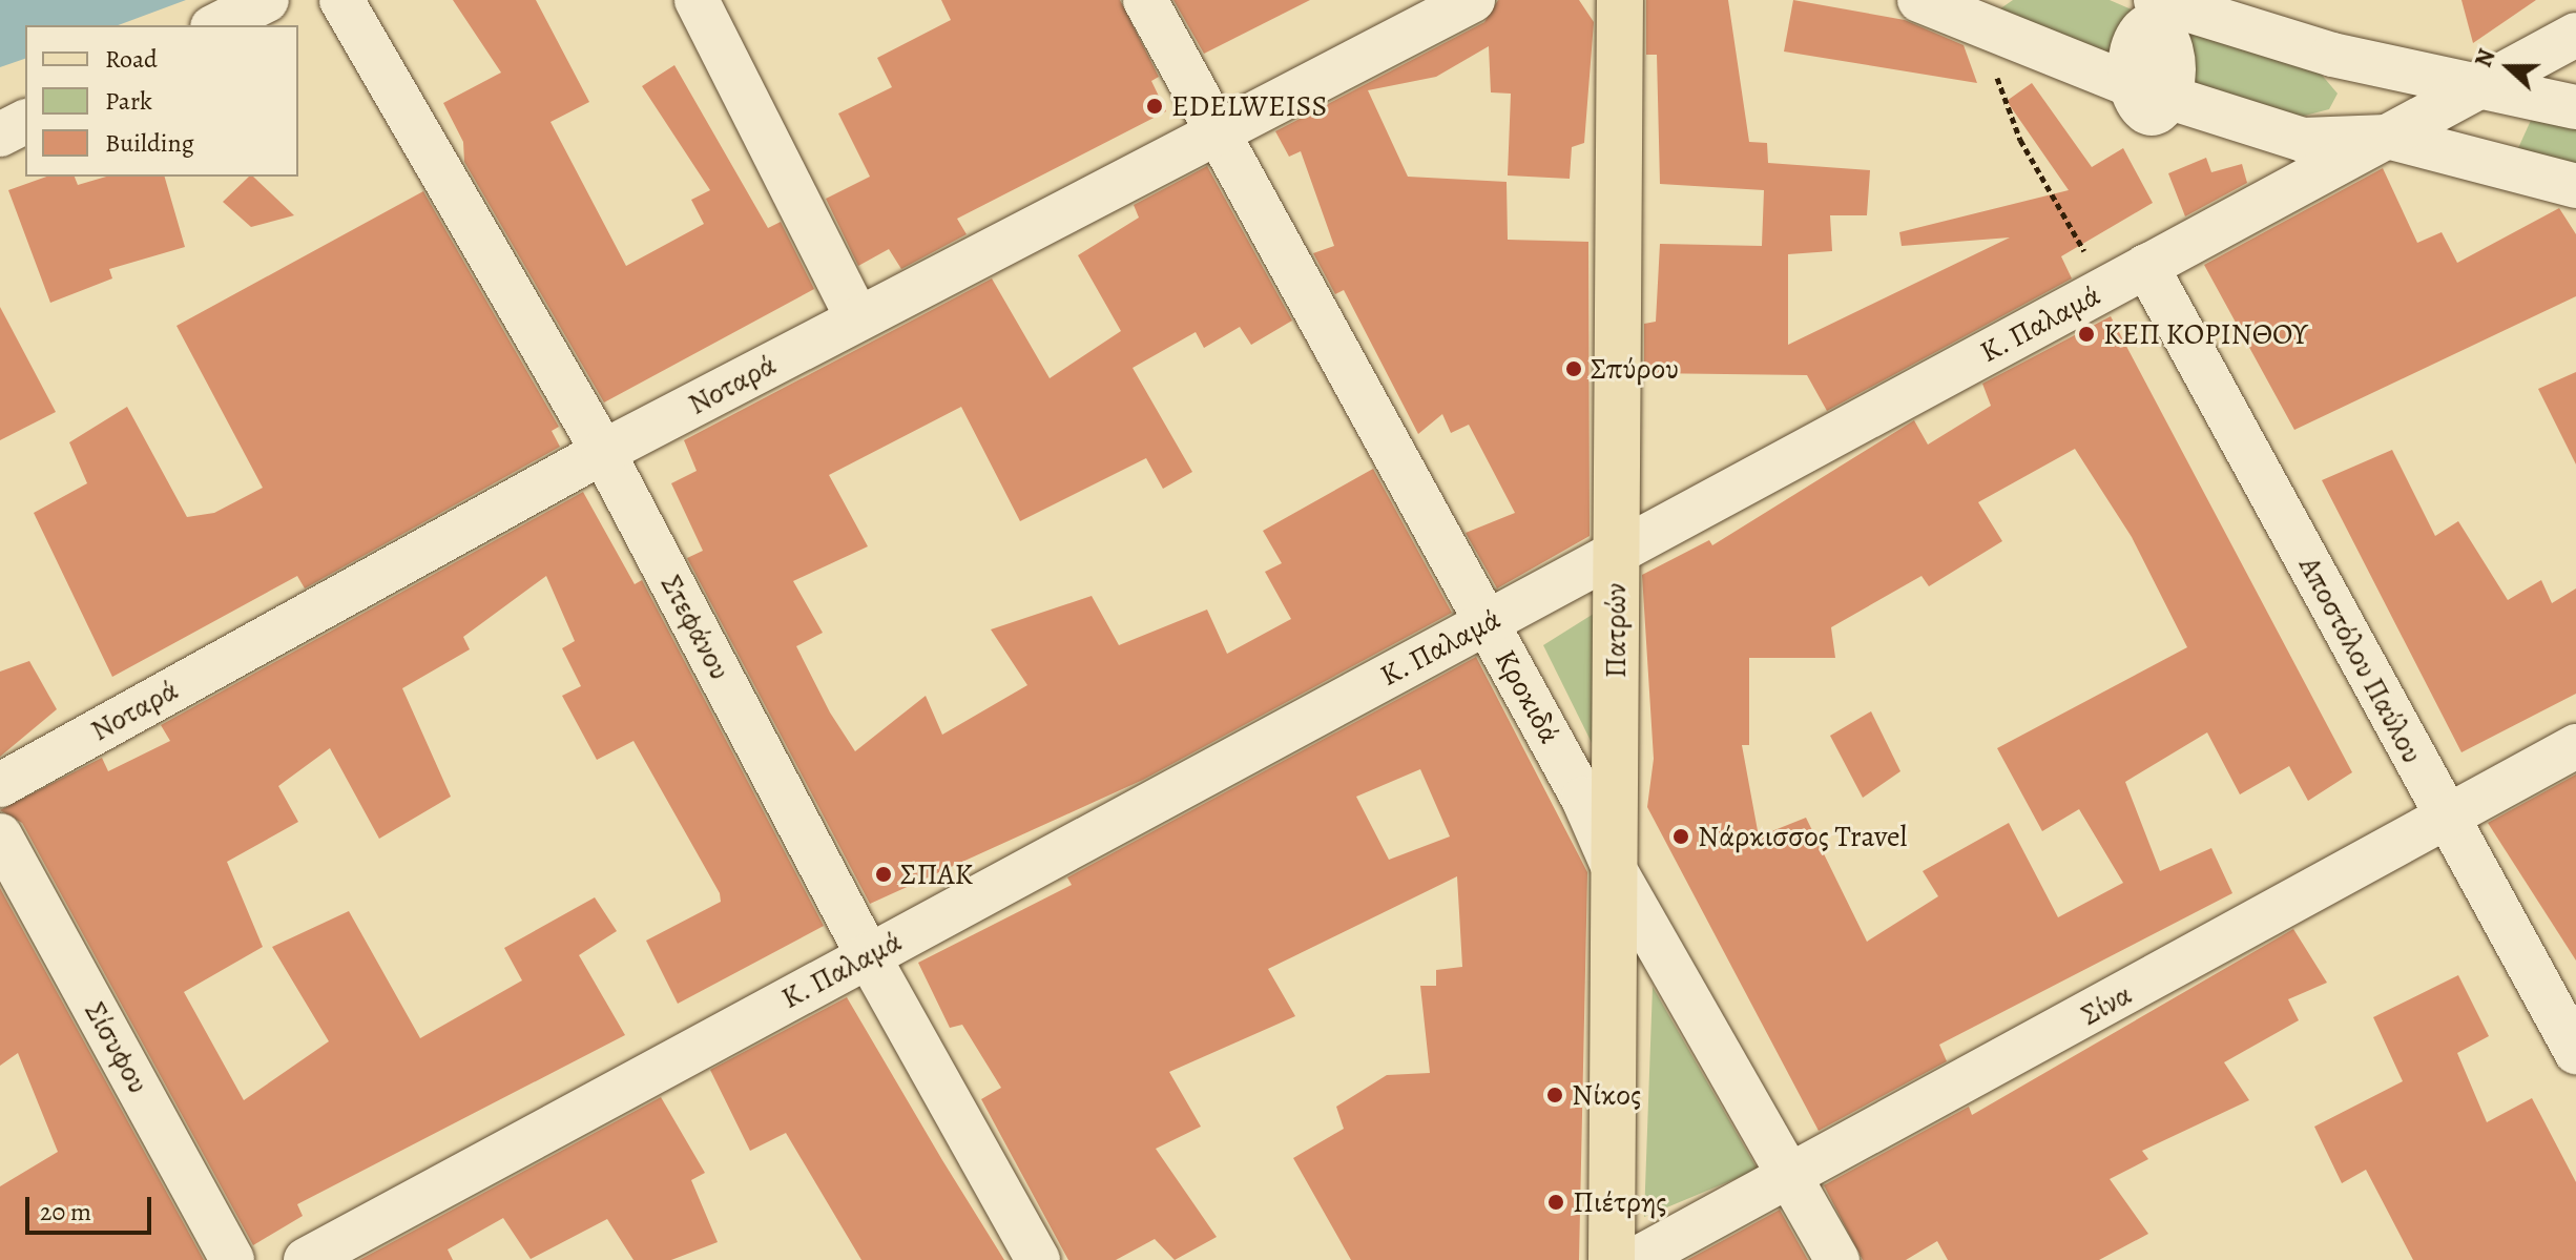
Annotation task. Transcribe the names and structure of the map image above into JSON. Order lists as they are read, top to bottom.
{
  "streets": {
    "main road": ["Πατρών"],
    "street": [
      "Κ. Παλαμά",
      "Νοταρά",
      "Στεφάνου",
      "Αποστόλου Παύλου",
      "Κροκιδά",
      "Σίνα",
      "Σίσυφου"
    ]
  },
  "crossings": [
    ["Κ. Παλαμά", "Στεφάνου"],
    ["Κ. Παλαμά", "Πατρών"],
    ["Κ. Παλαμά", "Αποστόλου Παύλου"],
    ["Κ. Παλαμά", "Κροκιδά"],
    ["Νοταρά", "Στεφάνου"],
    ["Νοταρά", "Κροκιδά"],
    ["Πατρών", "Κροκιδά"],
    ["Αποστόλου Παύλου", "Σίνα"],
    ["Κροκιδά", "Σίνα"]
  ],
  "places": [
    "EDELWEISS",
    "ΚΕΠ ΚΟΡΙΝΘΟΥ",
    "Σπύρου",
    "Νάρκισσος Travel",
    "ΣΠΑΚ",
    "Νίκος",
    "Πιέτρης"
  ],
  "legend": ["Road", "Park", "Building"],
  "scale_bar": "20 m",
  "north": "left"
}
